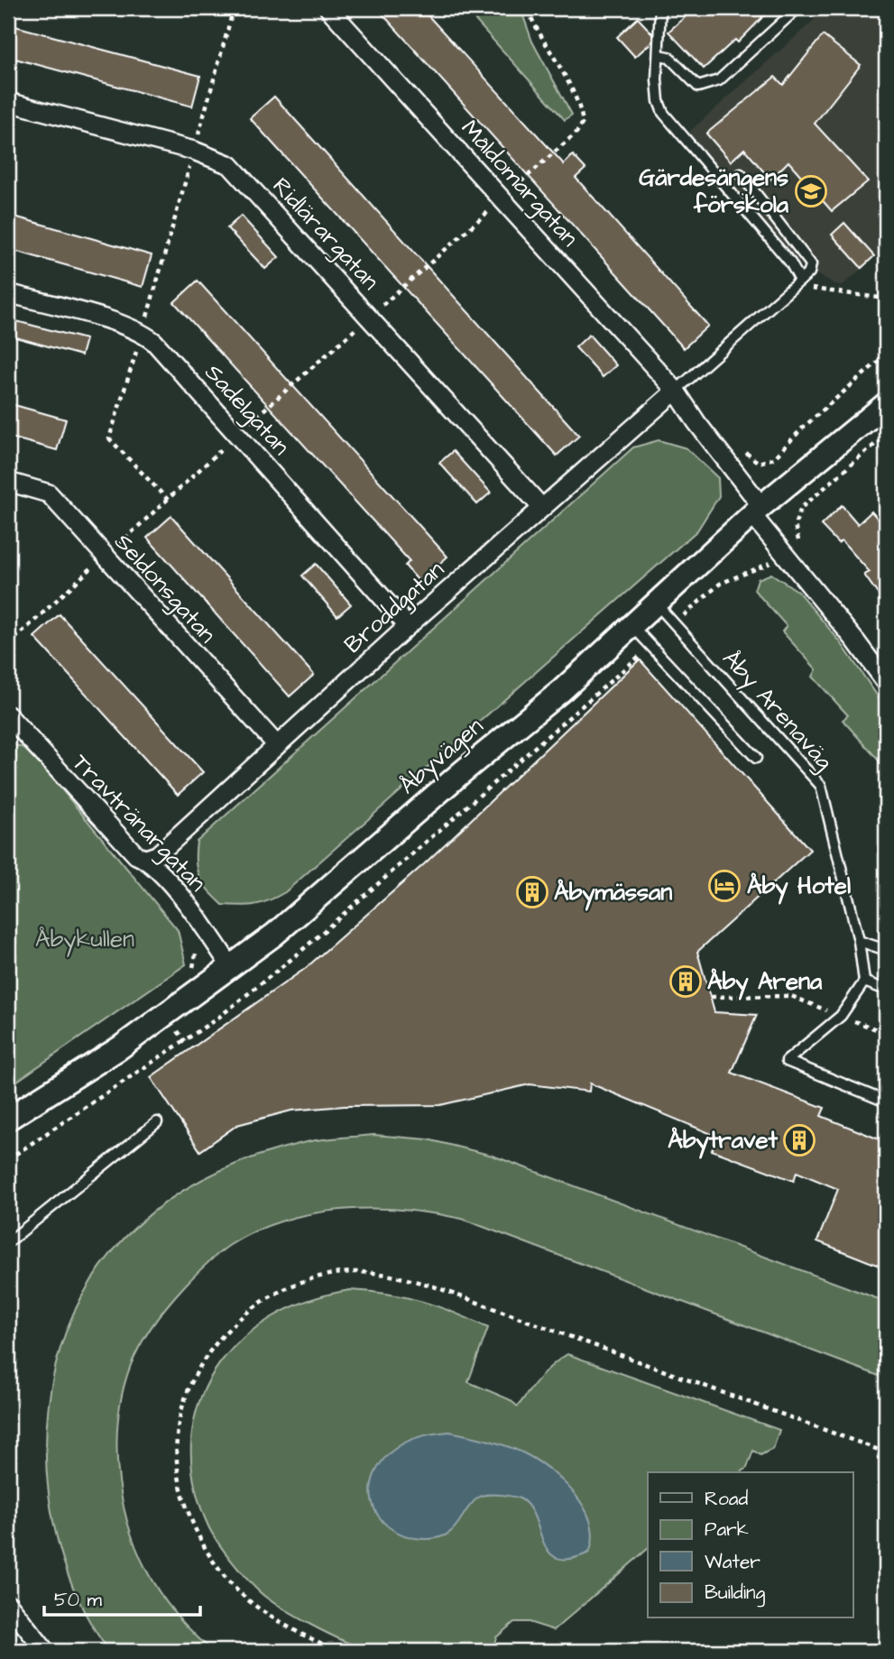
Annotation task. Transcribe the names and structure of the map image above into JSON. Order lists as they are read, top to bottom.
{
  "streets": {
    "street": [
      "Måldomargatan",
      "Ridlärargatan",
      "Sadelgatan",
      "Seldonsgatan",
      "Broddgatan",
      "Åbyvägen",
      "Travtränargatan"
    ],
    "lane": ["Åby Arenaväg"]
  },
  "crossings": [
    ["Måldomargatan", "Broddgatan"],
    ["Måldomargatan", "Åbyvägen"],
    ["Ridlärargatan", "Broddgatan"],
    ["Sadelgatan", "Broddgatan"],
    ["Seldonsgatan", "Broddgatan"],
    ["Broddgatan", "Travtränargatan"],
    ["Åby Arenaväg", "Åbyvägen"],
    ["Åbyvägen", "Travtränargatan"]
  ],
  "parks": ["Åbykullen"],
  "places": {
    "school or university": ["Gärdesängens förskola"],
    "hotel": ["Åby Hotel"],
    "building": ["Åbymässan", "Åby Arena", "Åbytravet"]
  },
  "legend": [
    "Road",
    "Park",
    "Water",
    "Building"
  ],
  "scale_bar": "50 m"
}
